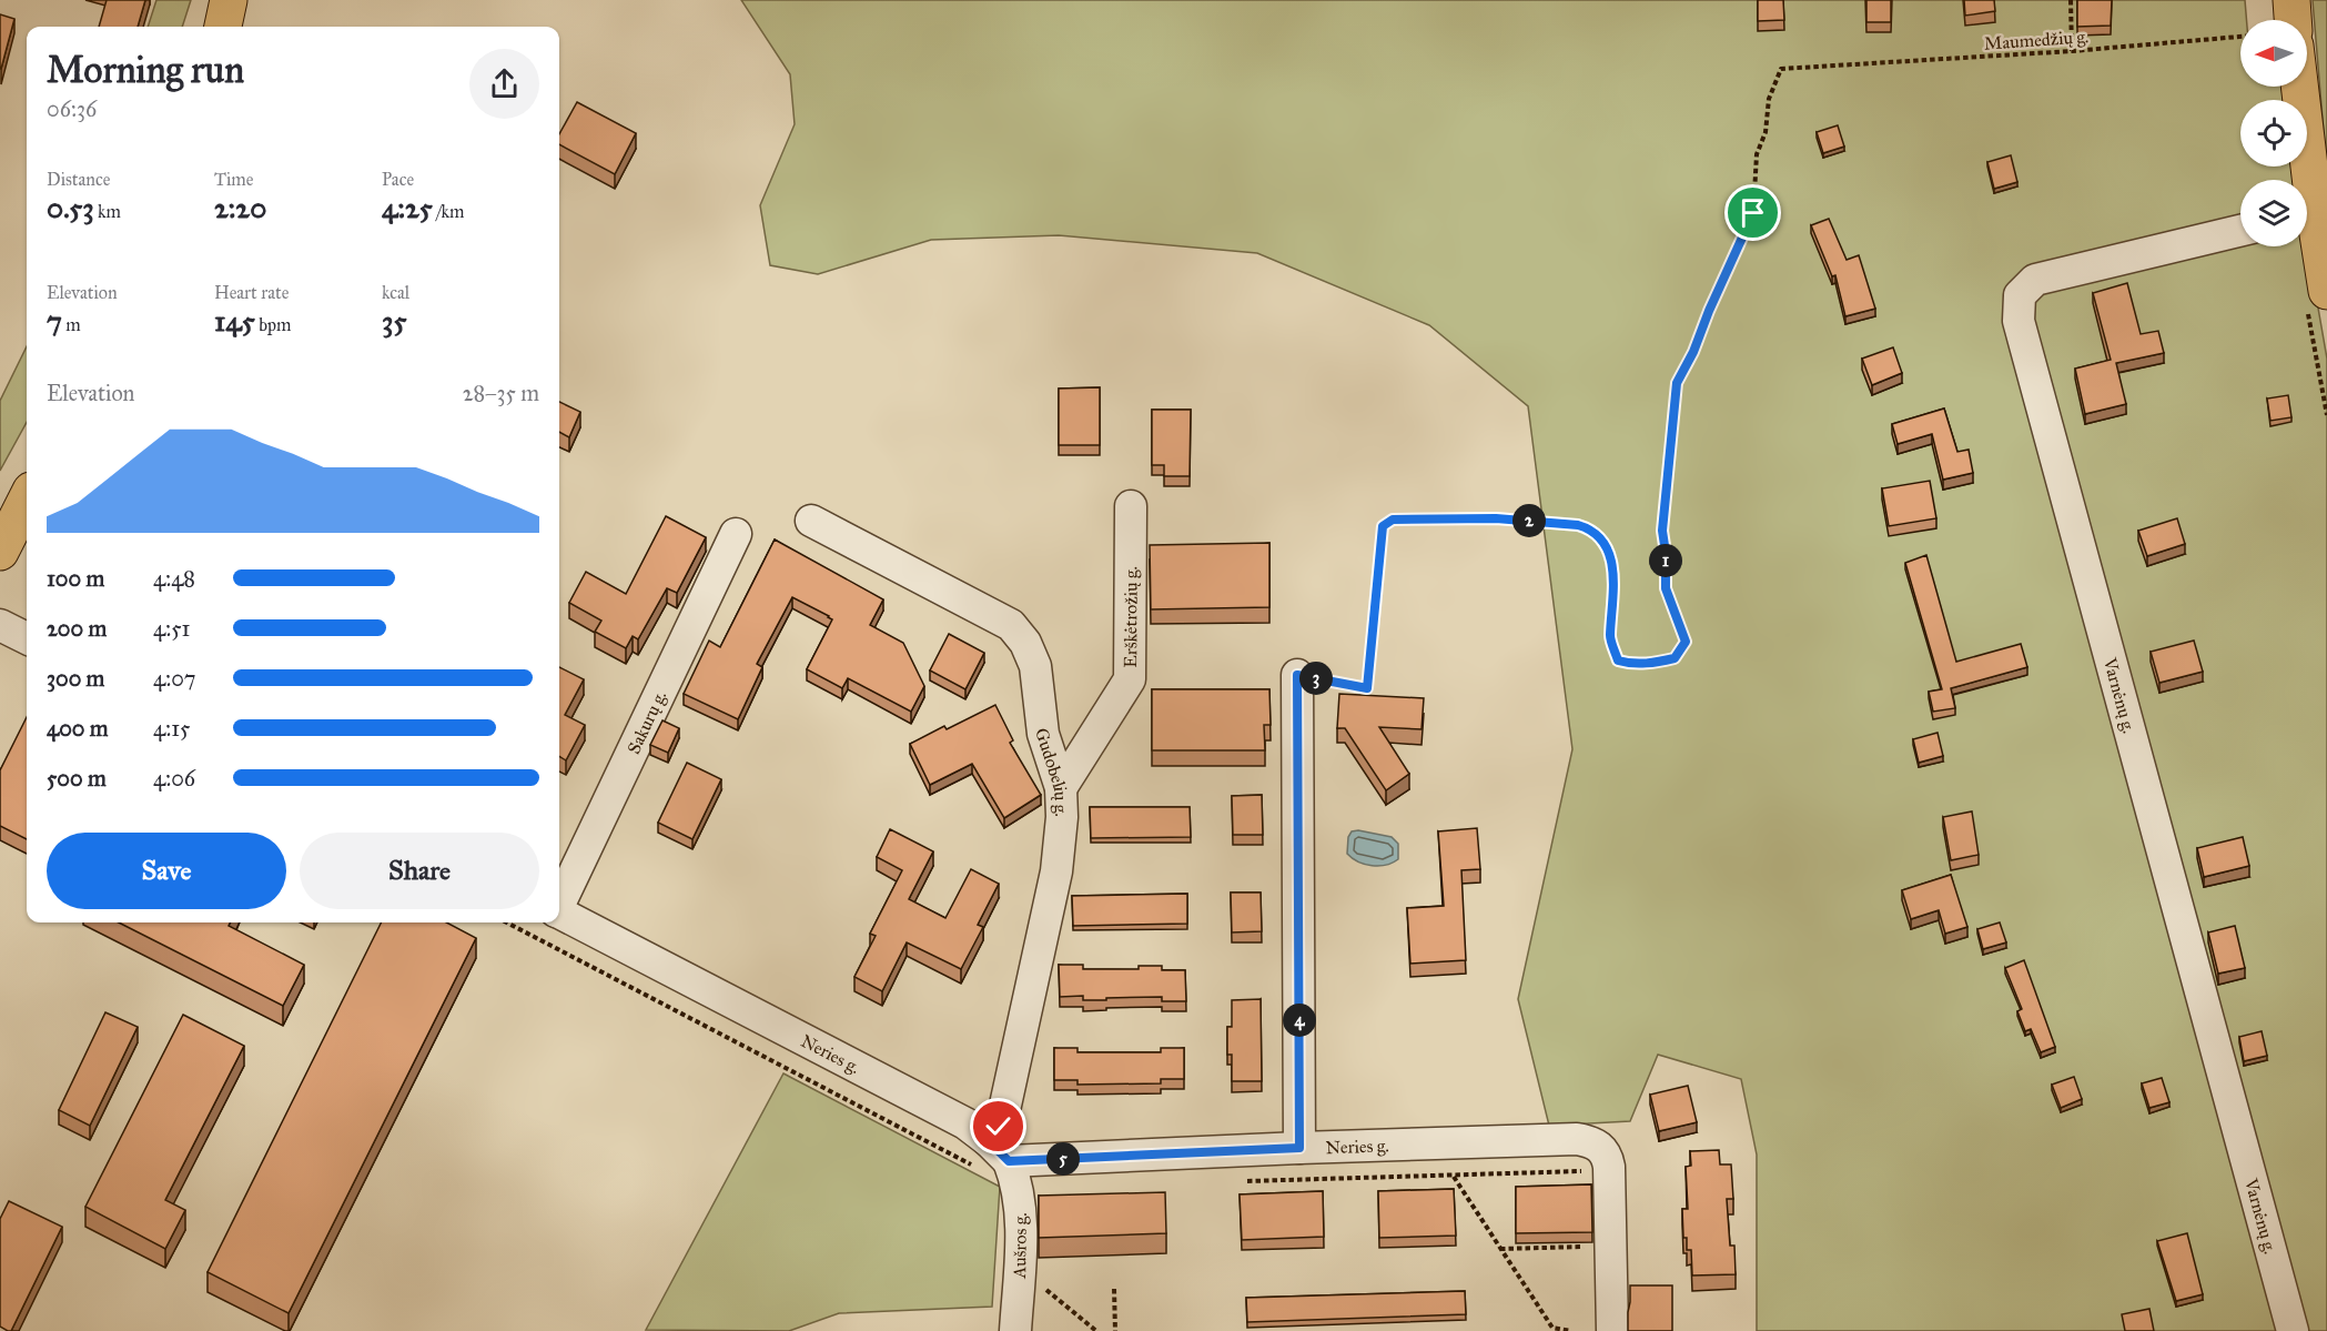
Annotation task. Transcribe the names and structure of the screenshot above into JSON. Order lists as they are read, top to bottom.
{
  "streets": {
    "street": [
      "Erškėtrožių g.",
      "Varnėnų g.",
      "Sakurų g.",
      "Gudobelių g.",
      "Neries g.",
      "Aušros g."
    ],
    "path": ["Maumedžių g."]
  },
  "crossings": [
    ["Erškėtrožių g.", "Gudobelių g."],
    ["Gudobelių g.", "Neries g."],
    ["Gudobelių g.", "Aušros g."],
    ["Neries g.", "Aušros g."]
  ],
  "north": "left",
  "page": {
    "heading": ["Morning run", "06:36"],
    "stats": [
      ["Distance", "0.53 km"],
      ["Time", "2:20"],
      ["Pace", "4:25 /km"],
      ["Elevation", "7 m"],
      ["Heart rate", "145 bpm"],
      ["kcal", "35"]
    ],
    "chart": ["Elevation", "28–35 m"],
    "pins": [
      "2",
      "1",
      "3",
      "4",
      "5"
    ],
    "list": [
      {
        "name": "100 m",
        "note": "4:48"
      },
      {
        "name": "200 m",
        "note": "4:51"
      },
      {
        "name": "300 m",
        "note": "4:07"
      },
      {
        "name": "400 m",
        "note": "4:15"
      },
      {
        "name": "500 m",
        "note": "4:06"
      }
    ],
    "buttons": ["Save", "Share"]
  }
}
